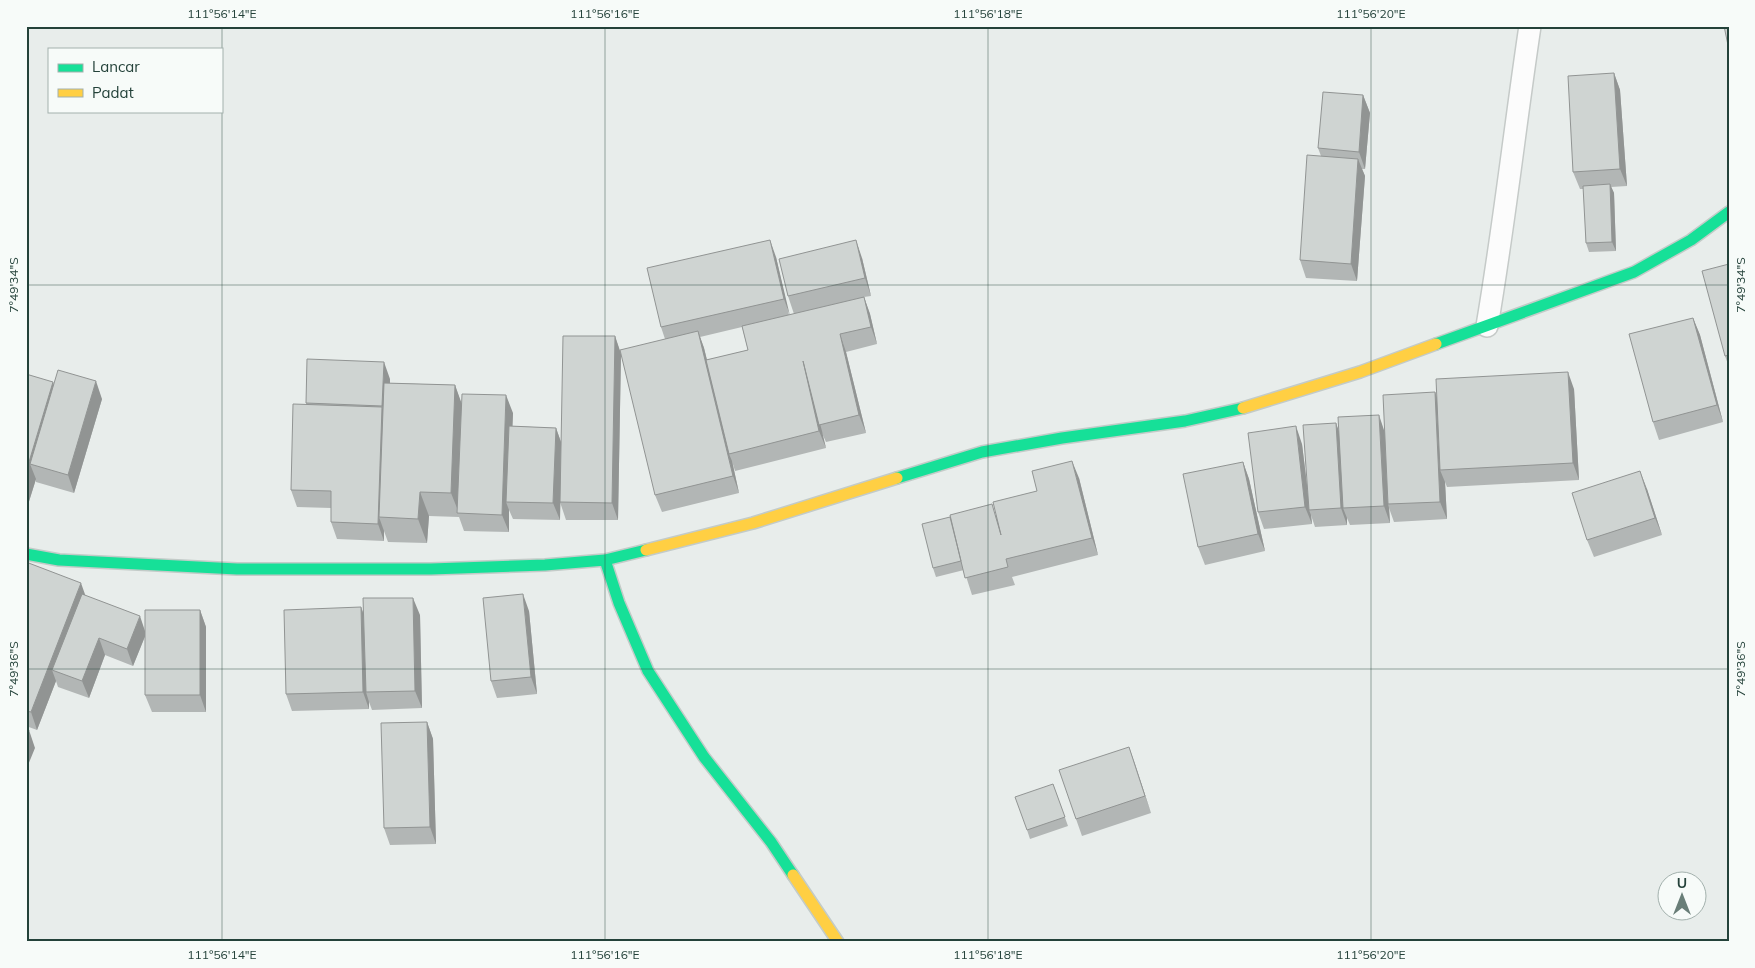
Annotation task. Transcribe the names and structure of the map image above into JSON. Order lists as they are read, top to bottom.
{
  "legend": ["Lancar", "Padat"],
  "north": "top",
  "coordinates": [
    "111°56'14\"E",
    "111°56'16\"E",
    "111°56'18\"E",
    "111°56'20\"E",
    "7°49'34\"S",
    "7°49'36\"S"
  ]
}
